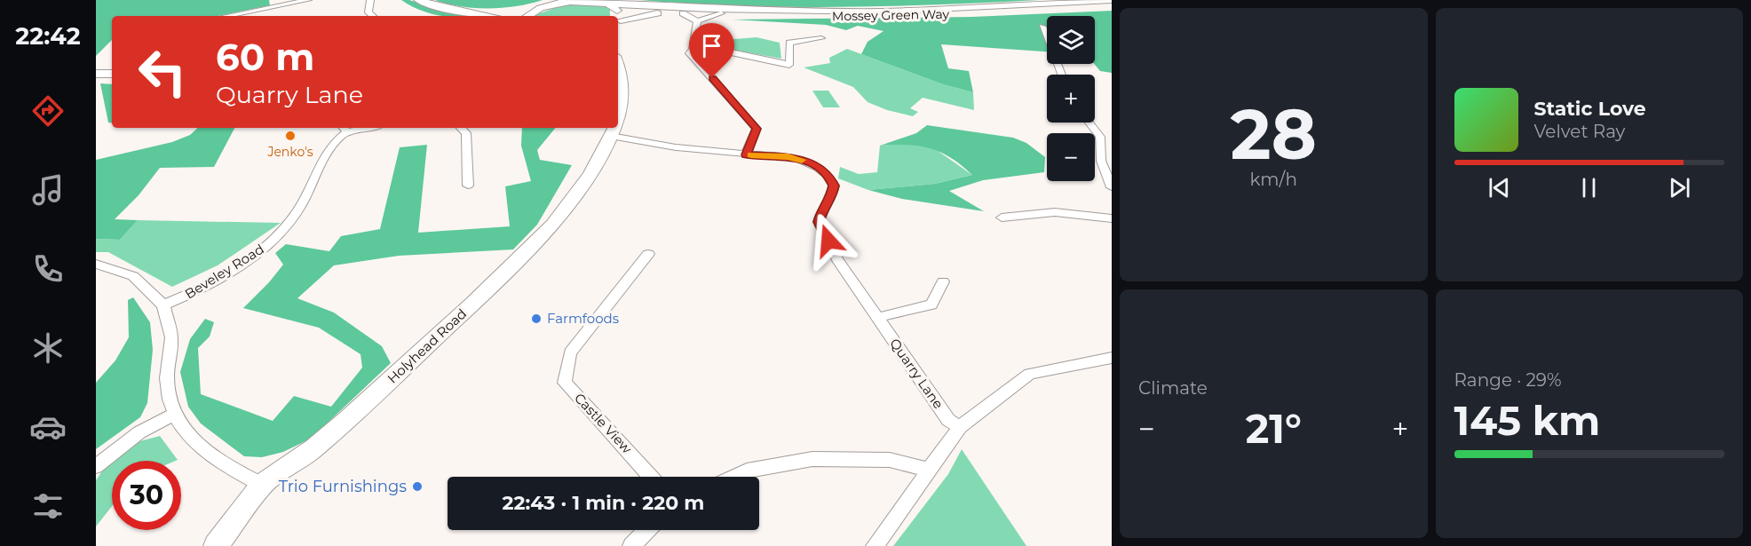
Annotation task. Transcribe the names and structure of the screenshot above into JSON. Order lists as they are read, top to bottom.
{
  "streets": {
    "main road": ["Mossey Green Way", "Holyhead Road"],
    "street": ["Beveley Road", "Quarry Lane", "Castle View"]
  },
  "crossings": [
    ["Holyhead Road", "Quarry Lane"]
  ],
  "places": ["Jenko's", "Farmfoods", "Trio Furnishings"],
  "page": {
    "tabs": "22:42",
    "tile": [
      ["28", "km/h"],
      "Climate",
      ["Range · 29%", "145 km"]
    ],
    "map_buttons": ["+", "−"],
    "turn": ["60 m", "Quarry Lane"],
    "song": ["Static Love", "Velvet Ray"],
    "heat": ["−", "21°", "+"],
    "limit": "30",
    "trip": "22:43 · 1 min · 220 m"
  }
}
